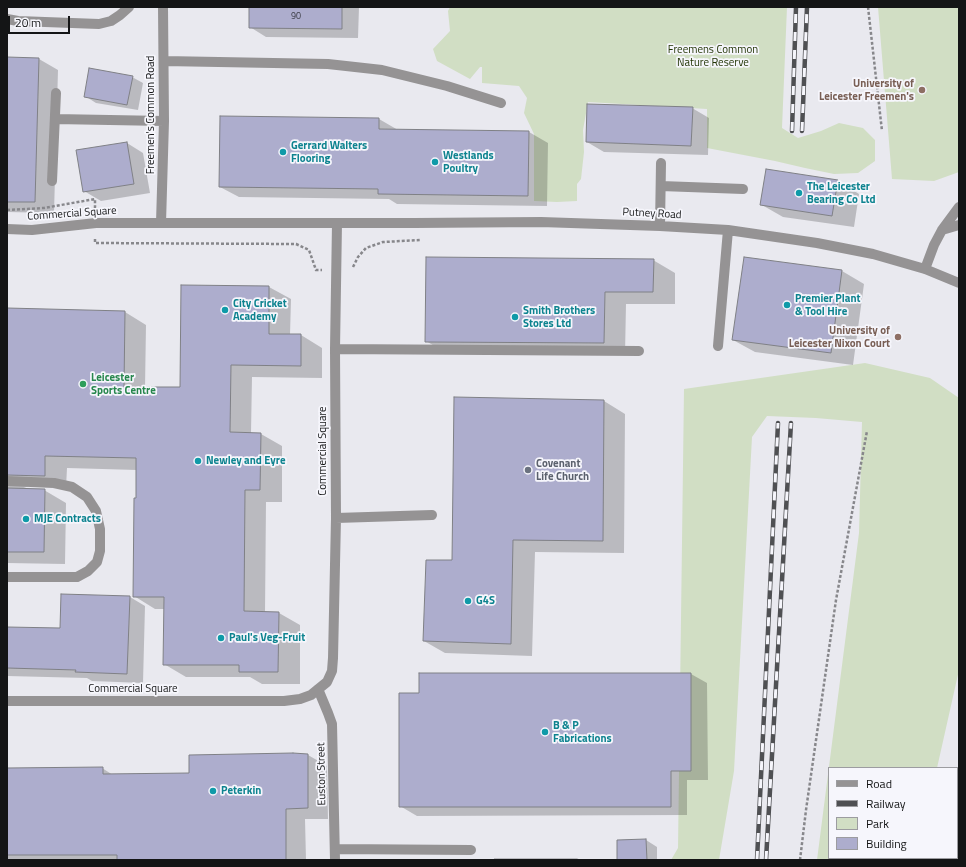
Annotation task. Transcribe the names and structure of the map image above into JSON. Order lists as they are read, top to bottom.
{
  "streets": {
    "street": [
      "Freemen's Common Road",
      "Commercial Square",
      "Putney Road",
      "Euston Street"
    ]
  },
  "crossings": [
    ["Freemen's Common Road", "Commercial Square"],
    ["Commercial Square", "Putney Road"],
    ["Commercial Square", "Euston Street"]
  ],
  "parks": ["Freemens Common Nature Reserve"],
  "places": [
    "University of Leicester Freemen's",
    "Gerrard Walters Flooring",
    "Westlands Poultry",
    "The Leicester Bearing Co Ltd",
    "Premier Plant & Tool Hire",
    "City Cricket Academy",
    "Smith Brothers Stores Ltd",
    "University of Leicester Nixon Court",
    "Leicester Sports Centre",
    "Newley and Eyre",
    "Covenant Life Church",
    "MJE Contracts",
    "G4S",
    "Paul's Veg-Fruit",
    "B & P Fabrications",
    "Peterkin"
  ],
  "house_numbers": ["90"],
  "legend": [
    "Road",
    "Railway",
    "Park",
    "Building"
  ],
  "scale_bar": "20 m"
}
